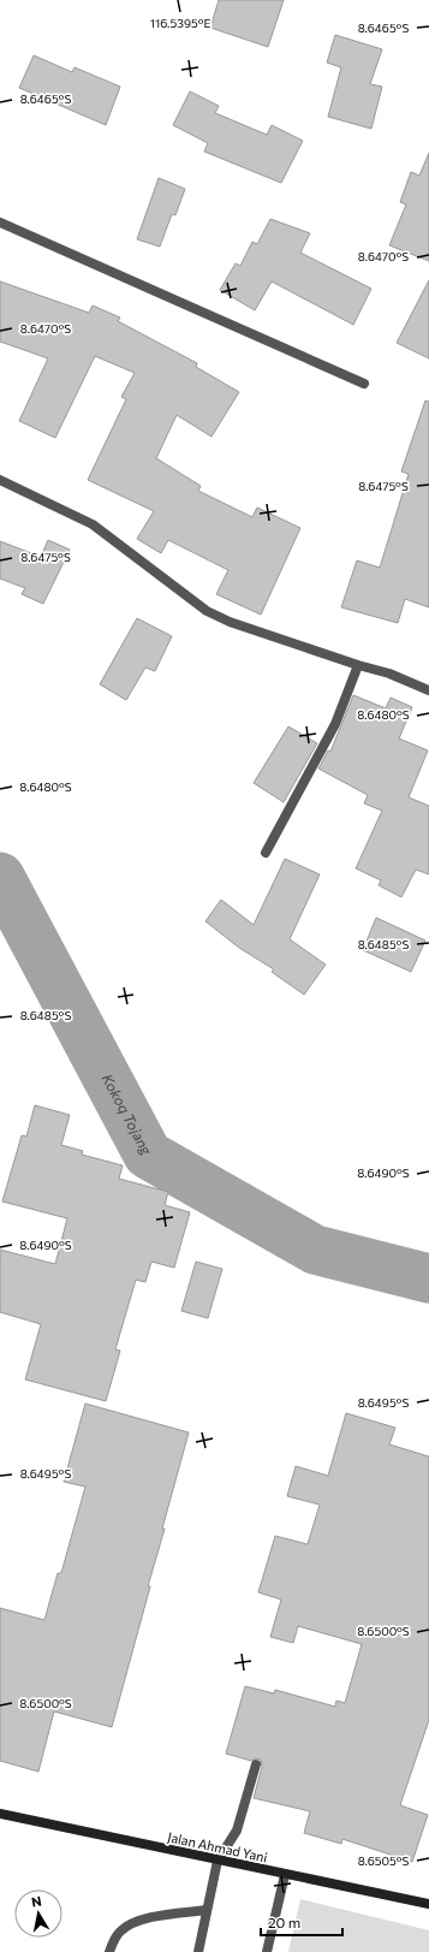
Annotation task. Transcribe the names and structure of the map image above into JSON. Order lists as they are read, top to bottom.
{
  "streets": {
    "street": ["Jalan Ahmad Yani"]
  },
  "water": ["Kokoq Tojang"],
  "scale_bar": "20 m",
  "north": "top",
  "coordinates": [
    "116.5395°E",
    "8.6465°S",
    "8.6470°S",
    "8.6475°S",
    "8.6480°S",
    "8.6485°S",
    "8.6490°S",
    "8.6495°S",
    "8.6500°S",
    "8.6505°S"
  ]
}
